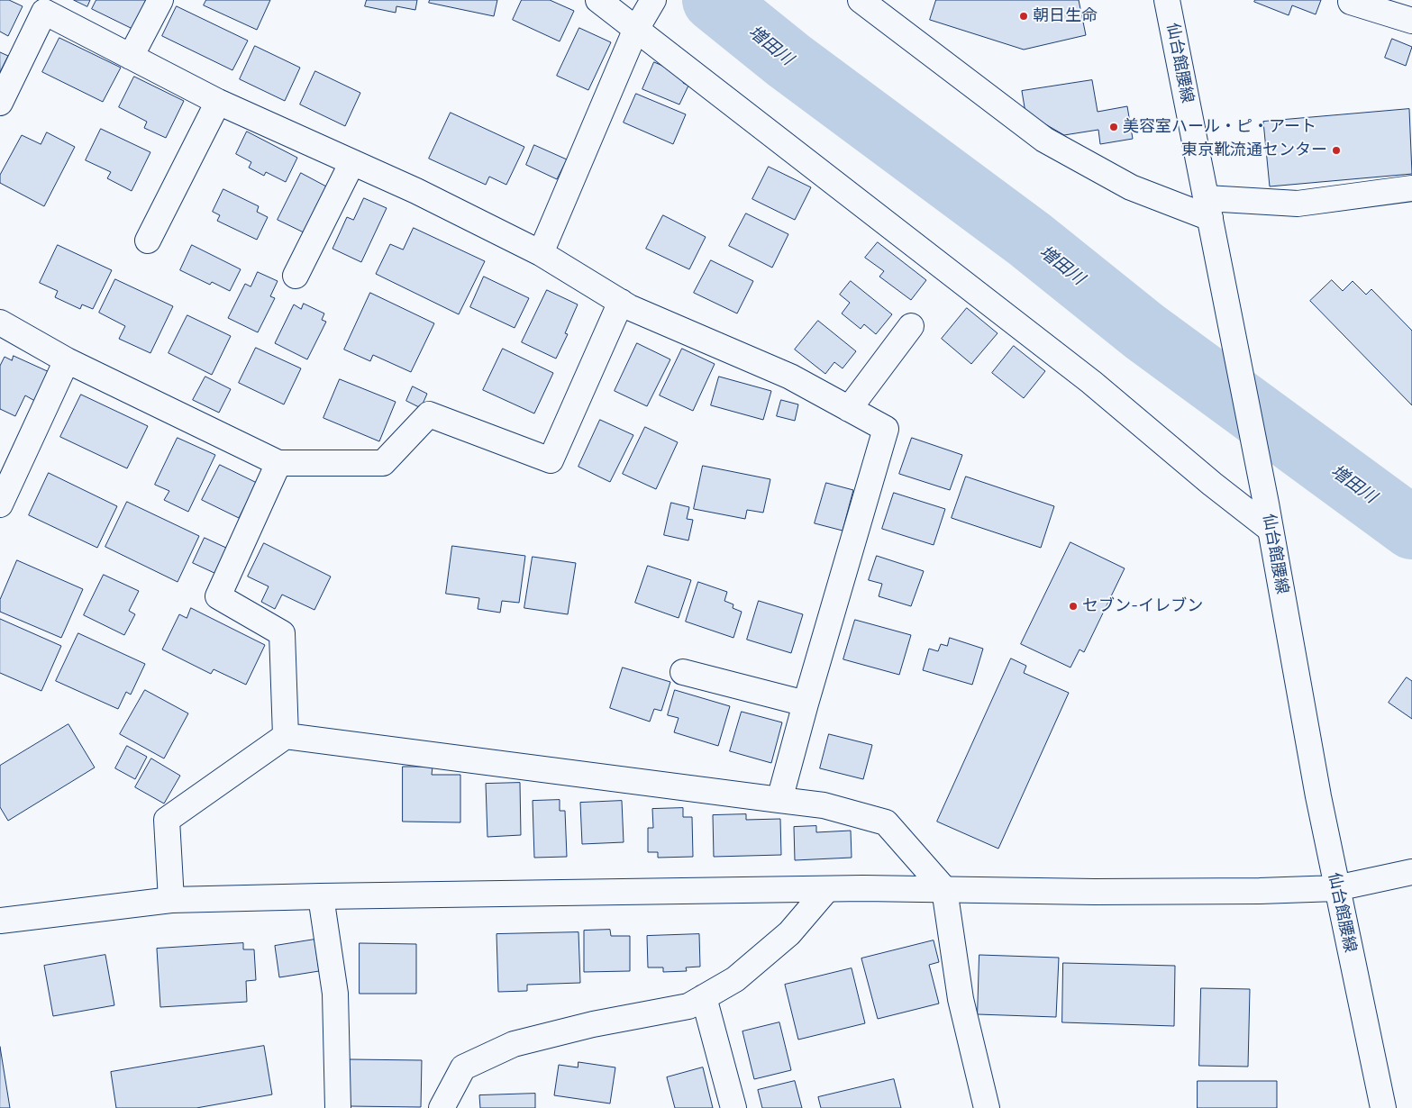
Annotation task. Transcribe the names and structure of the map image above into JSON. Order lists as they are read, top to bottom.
{
  "streets": {
    "street": ["仙台館腰線"]
  },
  "water": ["増田川"],
  "places": [
    "朝日生命",
    "美容室ハール・ピ・アート",
    "東京靴流通センター",
    "セブン-イレブン"
  ]
}
